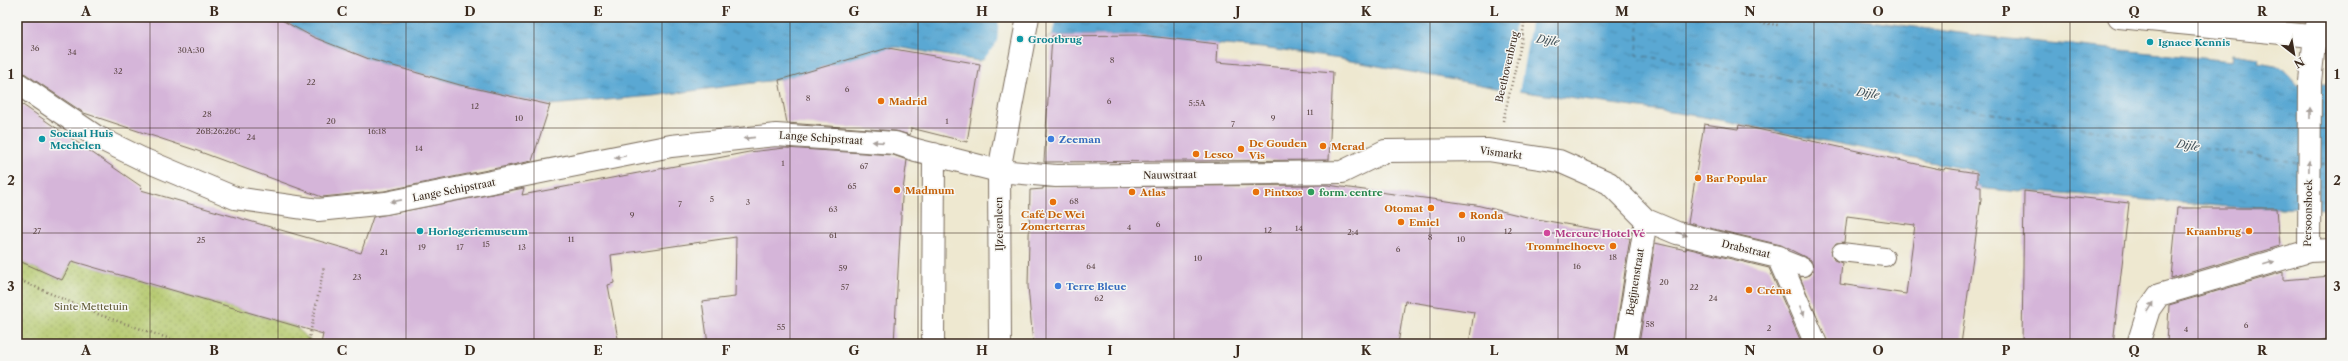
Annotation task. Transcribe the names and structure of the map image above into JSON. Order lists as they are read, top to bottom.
{
  "streets": {
    "street": [
      "Lange Schipstraat",
      "Vismarkt",
      "Nauwstraat",
      "Persoonshoek",
      "IJzerenleen",
      "Drabstraat",
      "Begijnenstraat"
    ],
    "path": ["Beethovenbrug"]
  },
  "crossings": [
    ["Vismarkt", "Nauwstraat"],
    ["Vismarkt", "Drabstraat"],
    ["Vismarkt", "Begijnenstraat"],
    ["Nauwstraat", "IJzerenleen"],
    ["Drabstraat", "Begijnenstraat"]
  ],
  "one_way": ["Lange Schipstraat", "Persoonshoek", "Drabstraat"],
  "water": ["Dijle"],
  "parks": ["Sinte Mettetuin"],
  "places": [
    "Grootbrug",
    "Ignace Kennis",
    "Madrid",
    "Sociaal Huis Mechelen",
    "Zeeman",
    "Merad",
    "De Gouden Vis",
    "Lesco",
    "Bar Popular",
    "Madmum",
    "Atlas",
    "Pintxos",
    "form. centre",
    "Café De Wei Zomerterras",
    "Otomat",
    "Ronda",
    "Emiel",
    "Horlogeriemuseum",
    "Kraanbrug",
    "Mercure Hotel Vé",
    "Trommelhoeve",
    "Terre Bleue",
    "Créma"
  ],
  "house_numbers": [
    "36",
    "30A;30",
    "34",
    "8",
    "32",
    "22",
    "6",
    "8",
    "6",
    "5;5A",
    "12",
    "11",
    "28",
    "10",
    "9",
    "20",
    "1",
    "7",
    "26B;26;26C",
    "16;18",
    "24",
    "14",
    "1",
    "67",
    "65",
    "5",
    "68",
    "3",
    "7",
    "63",
    "9",
    "6",
    "4",
    "14",
    "12",
    "27",
    "12",
    "2;4",
    "61",
    "8",
    "11",
    "10",
    "25",
    "15",
    "19",
    "17",
    "13",
    "6",
    "21",
    "18",
    "10",
    "64",
    "16",
    "59",
    "23",
    "20",
    "57",
    "22",
    "62",
    "24",
    "58",
    "6",
    "55",
    "2",
    "4"
  ],
  "north": "bottom right",
  "grid": {
    "columns": [
      "A",
      "B",
      "C",
      "D",
      "E",
      "F",
      "G",
      "H",
      "I",
      "J",
      "K",
      "L",
      "M",
      "N",
      "O",
      "P",
      "Q",
      "R"
    ],
    "rows": ["1", "2", "3"]
  }
}
